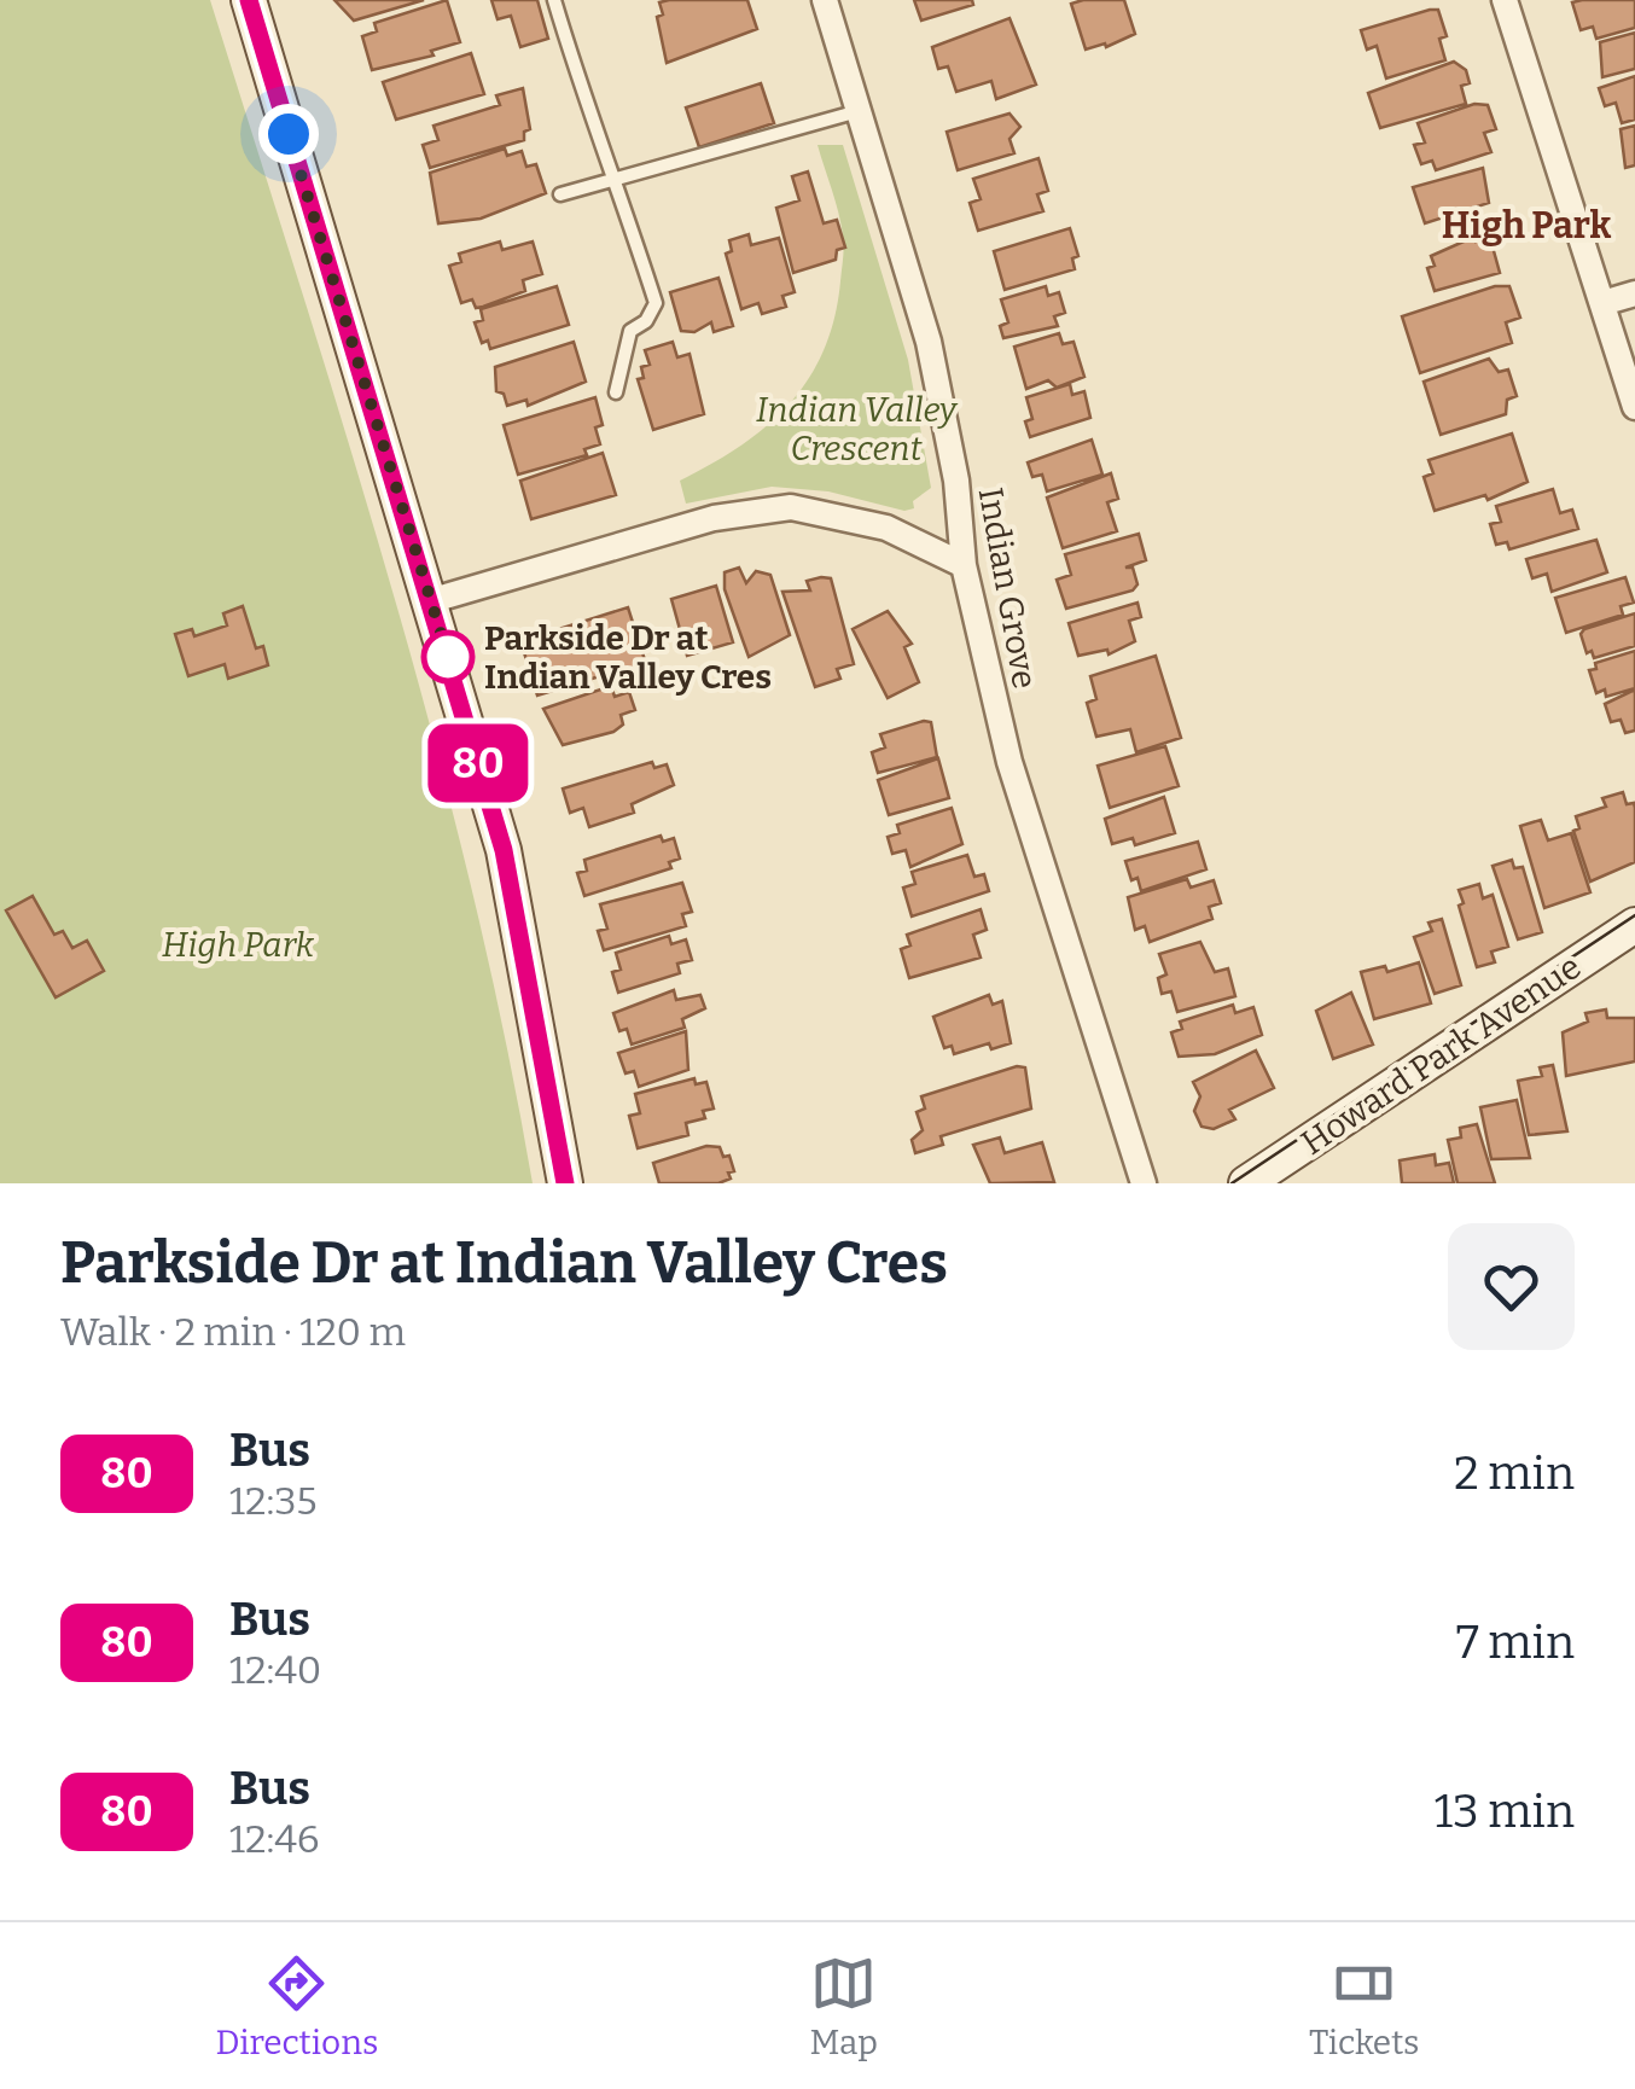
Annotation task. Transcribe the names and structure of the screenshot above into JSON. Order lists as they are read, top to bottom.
{
  "streets": {
    "main road": ["Howard Park Avenue"],
    "street": ["Indian Grove"]
  },
  "districts": ["High Park"],
  "parks": ["Indian Valley Crescent", "High Park"],
  "places": ["Parkside Dr at Indian Valley Cres"],
  "lines": ["bus line 80"],
  "page": {
    "on_map": "80",
    "heading": ["Parkside Dr at Indian Valley Cres", "Walk · 2 min · 120 m"],
    "list": [
      {
        "mark": "80",
        "name": "Bus",
        "note": "12:35",
        "value": "2 min"
      },
      {
        "mark": "80",
        "name": "Bus",
        "note": "12:40",
        "value": "7 min"
      },
      {
        "mark": "80",
        "name": "Bus",
        "note": "12:46",
        "value": "13 min"
      }
    ],
    "tabs": ["Directions", "Map", "Tickets"]
  }
}
